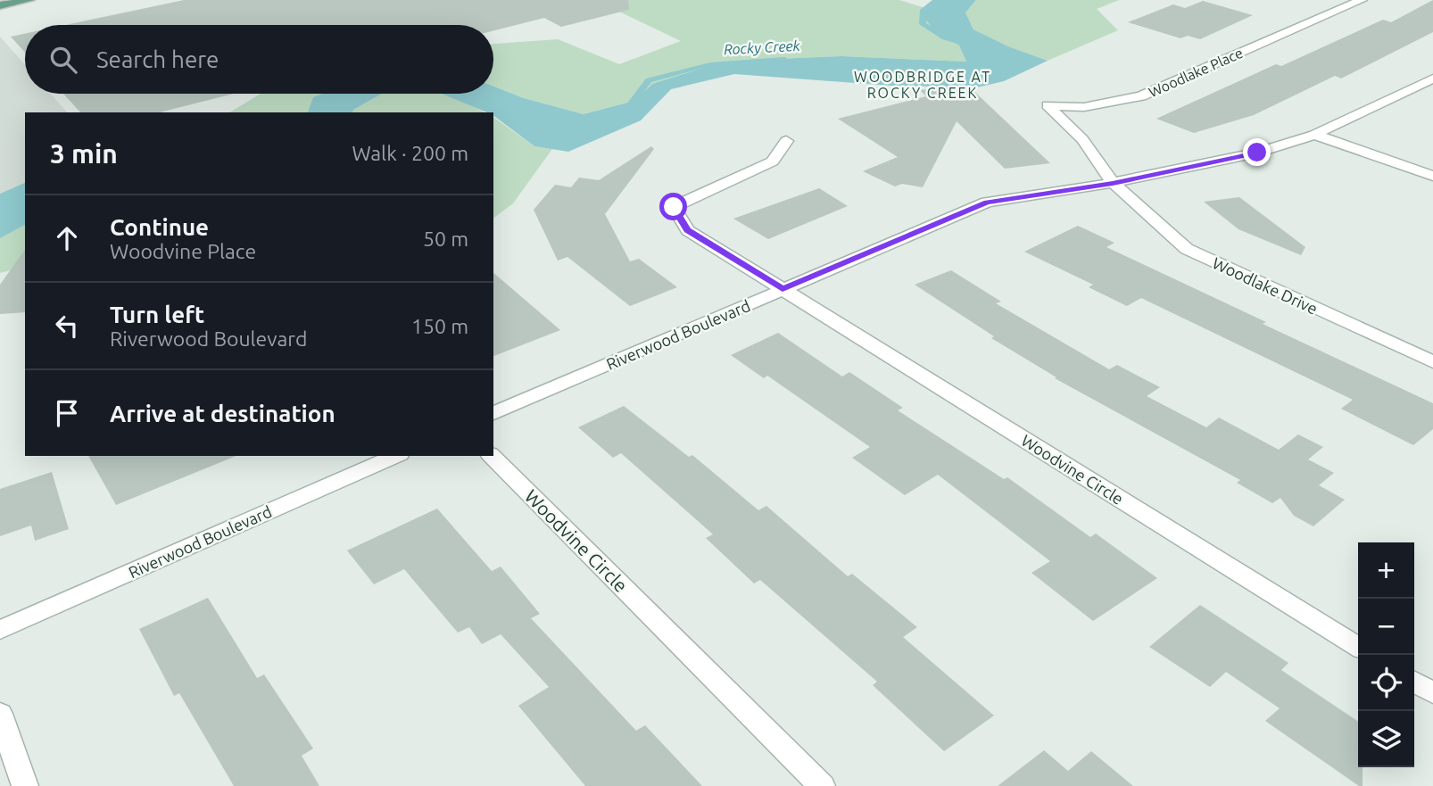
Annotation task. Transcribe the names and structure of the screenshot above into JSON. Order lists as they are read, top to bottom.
{
  "streets": {
    "street": [
      "Woodlake Place",
      "Woodlake Drive",
      "Riverwood Boulevard",
      "Woodvine Circle"
    ]
  },
  "crossings": [
    ["Woodlake Place", "Woodlake Drive"],
    ["Woodlake Place", "Riverwood Boulevard"],
    ["Woodlake Drive", "Riverwood Boulevard"],
    ["Riverwood Boulevard", "Woodvine Circle"]
  ],
  "districts": ["WOODBRIDGE AT ROCKY CREEK"],
  "water": ["Rocky Creek"],
  "page": {
    "search": "Search here",
    "heading": ["3 min", "Walk · 200 m"],
    "list": [
      ["Continue", "Woodvine Place", "50 m"],
      ["Turn left", "Riverwood Boulevard", "150 m"],
      "Arrive at destination"
    ],
    "map_buttons": ["+", "−"]
  }
}
